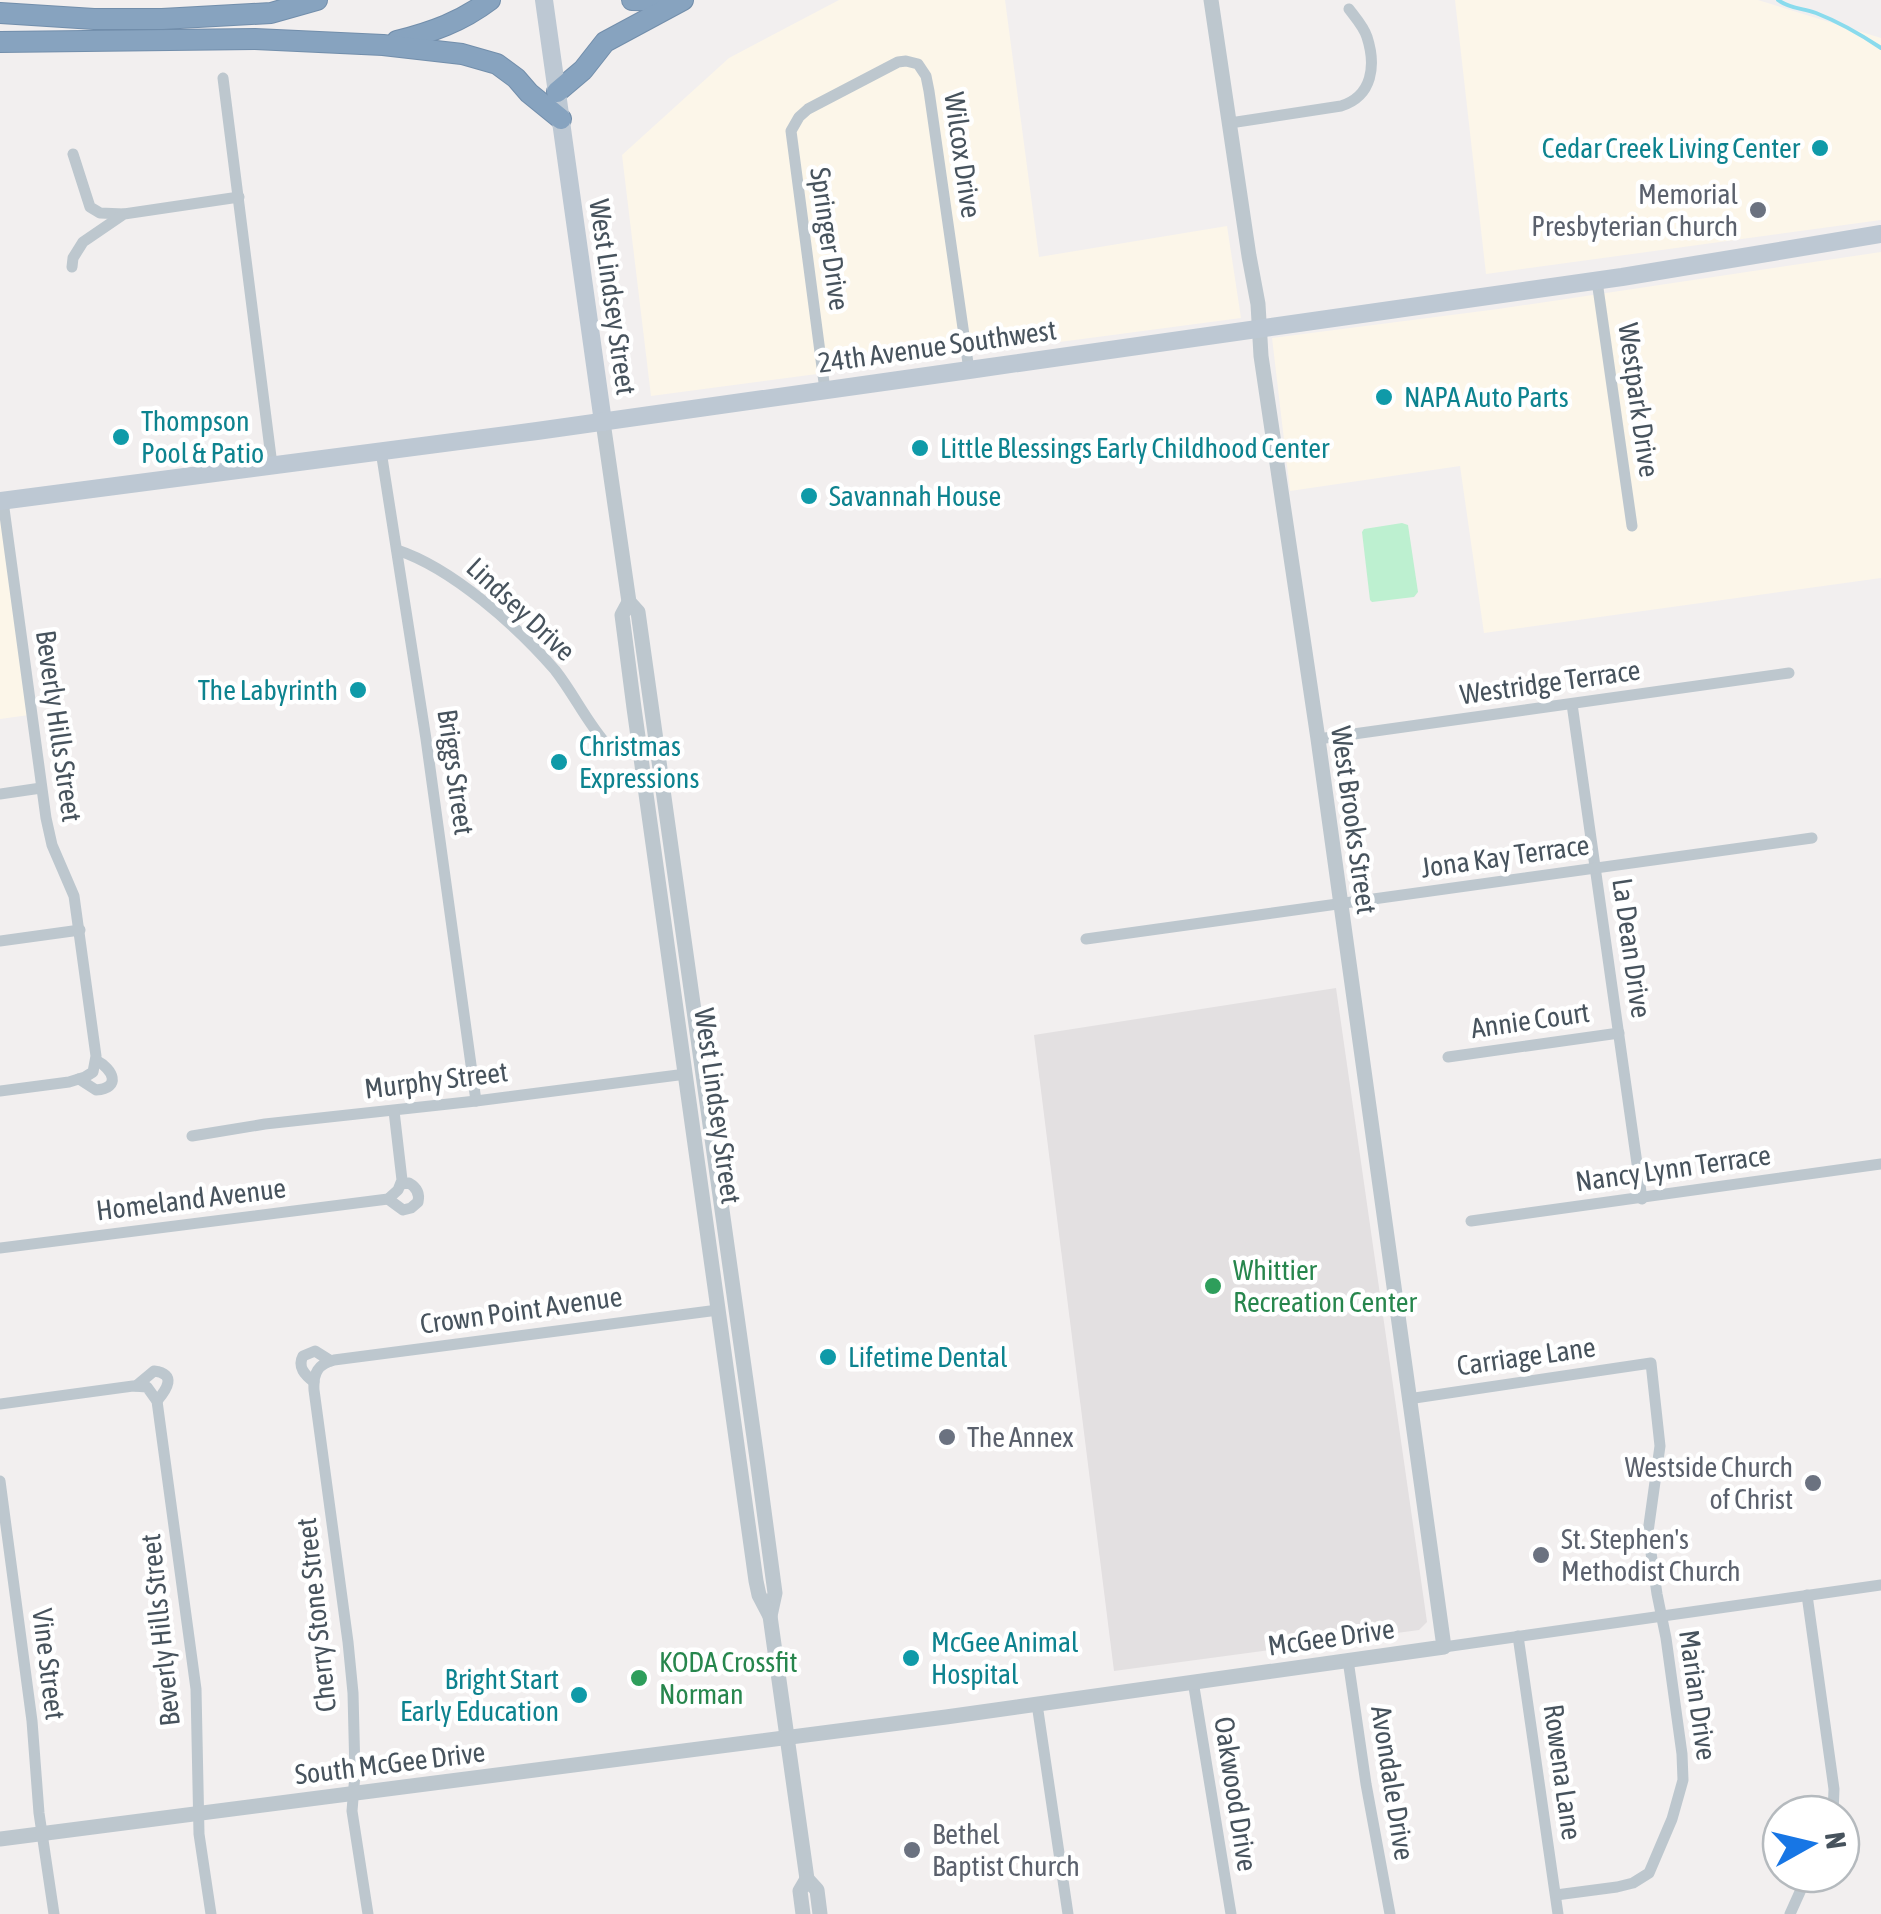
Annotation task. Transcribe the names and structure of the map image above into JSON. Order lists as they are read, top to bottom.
{
  "streets": {
    "main road": ["West Lindsey Street", "24th Avenue Southwest"],
    "street": [
      "Wilcox Drive",
      "Springer Drive",
      "Westpark Drive",
      "Lindsey Drive",
      "Westridge Terrace",
      "Beverly Hills Street",
      "Briggs Street",
      "West Brooks Street",
      "Jona Kay Terrace",
      "La Dean Drive",
      "Annie Court",
      "Murphy Street",
      "Nancy Lynn Terrace",
      "Homeland Avenue",
      "Crown Point Avenue",
      "Carriage Lane",
      "Cherry Stone Street",
      "McGee Drive",
      "Vine Street",
      "Marian Drive",
      "South McGee Drive",
      "Rowena Lane",
      "Avondale Drive",
      "Oakwood Drive"
    ]
  },
  "crossings": [
    ["Wilcox Drive", "Springer Drive"],
    ["Wilcox Drive", "24th Avenue Southwest"],
    ["Springer Drive", "24th Avenue Southwest"],
    ["West Lindsey Street", "24th Avenue Southwest"],
    ["West Lindsey Street", "Lindsey Drive"],
    ["West Lindsey Street", "Murphy Street"],
    ["West Lindsey Street", "Crown Point Avenue"],
    ["West Lindsey Street", "McGee Drive"],
    ["West Lindsey Street", "South McGee Drive"],
    ["24th Avenue Southwest", "Westpark Drive"],
    ["24th Avenue Southwest", "Beverly Hills Street"],
    ["24th Avenue Southwest", "Briggs Street"],
    ["24th Avenue Southwest", "West Brooks Street"],
    ["Lindsey Drive", "Briggs Street"],
    ["Westridge Terrace", "West Brooks Street"],
    ["Westridge Terrace", "La Dean Drive"],
    ["Beverly Hills Street", "South McGee Drive"],
    ["Briggs Street", "Murphy Street"],
    ["West Brooks Street", "Jona Kay Terrace"],
    ["West Brooks Street", "Carriage Lane"],
    ["West Brooks Street", "McGee Drive"],
    ["Jona Kay Terrace", "La Dean Drive"],
    ["La Dean Drive", "Annie Court"],
    ["La Dean Drive", "Nancy Lynn Terrace"],
    ["Murphy Street", "Homeland Avenue"],
    ["Crown Point Avenue", "Cherry Stone Street"],
    ["Carriage Lane", "Marian Drive"],
    ["Cherry Stone Street", "South McGee Drive"],
    ["McGee Drive", "Marian Drive"],
    ["McGee Drive", "South McGee Drive"],
    ["McGee Drive", "Rowena Lane"],
    ["McGee Drive", "Avondale Drive"],
    ["McGee Drive", "Oakwood Drive"],
    ["Vine Street", "South McGee Drive"],
    ["Marian Drive", "Rowena Lane"]
  ],
  "places": [
    "Cedar Creek Living Center",
    "Memorial Presbyterian Church",
    "NAPA Auto Parts",
    "Thompson Pool & Patio",
    "Little Blessings Early Childhood Center",
    "Savannah House",
    "The Labyrinth",
    "Christmas Expressions",
    "Whittier Recreation Center",
    "Lifetime Dental",
    "The Annex",
    "Westside Church of Christ",
    "St. Stephen's Methodist Church",
    "McGee Animal Hospital",
    "KODA Crossfit Norman",
    "Bright Start Early Education",
    "Bethel Baptist Church"
  ],
  "north": "right"
}
